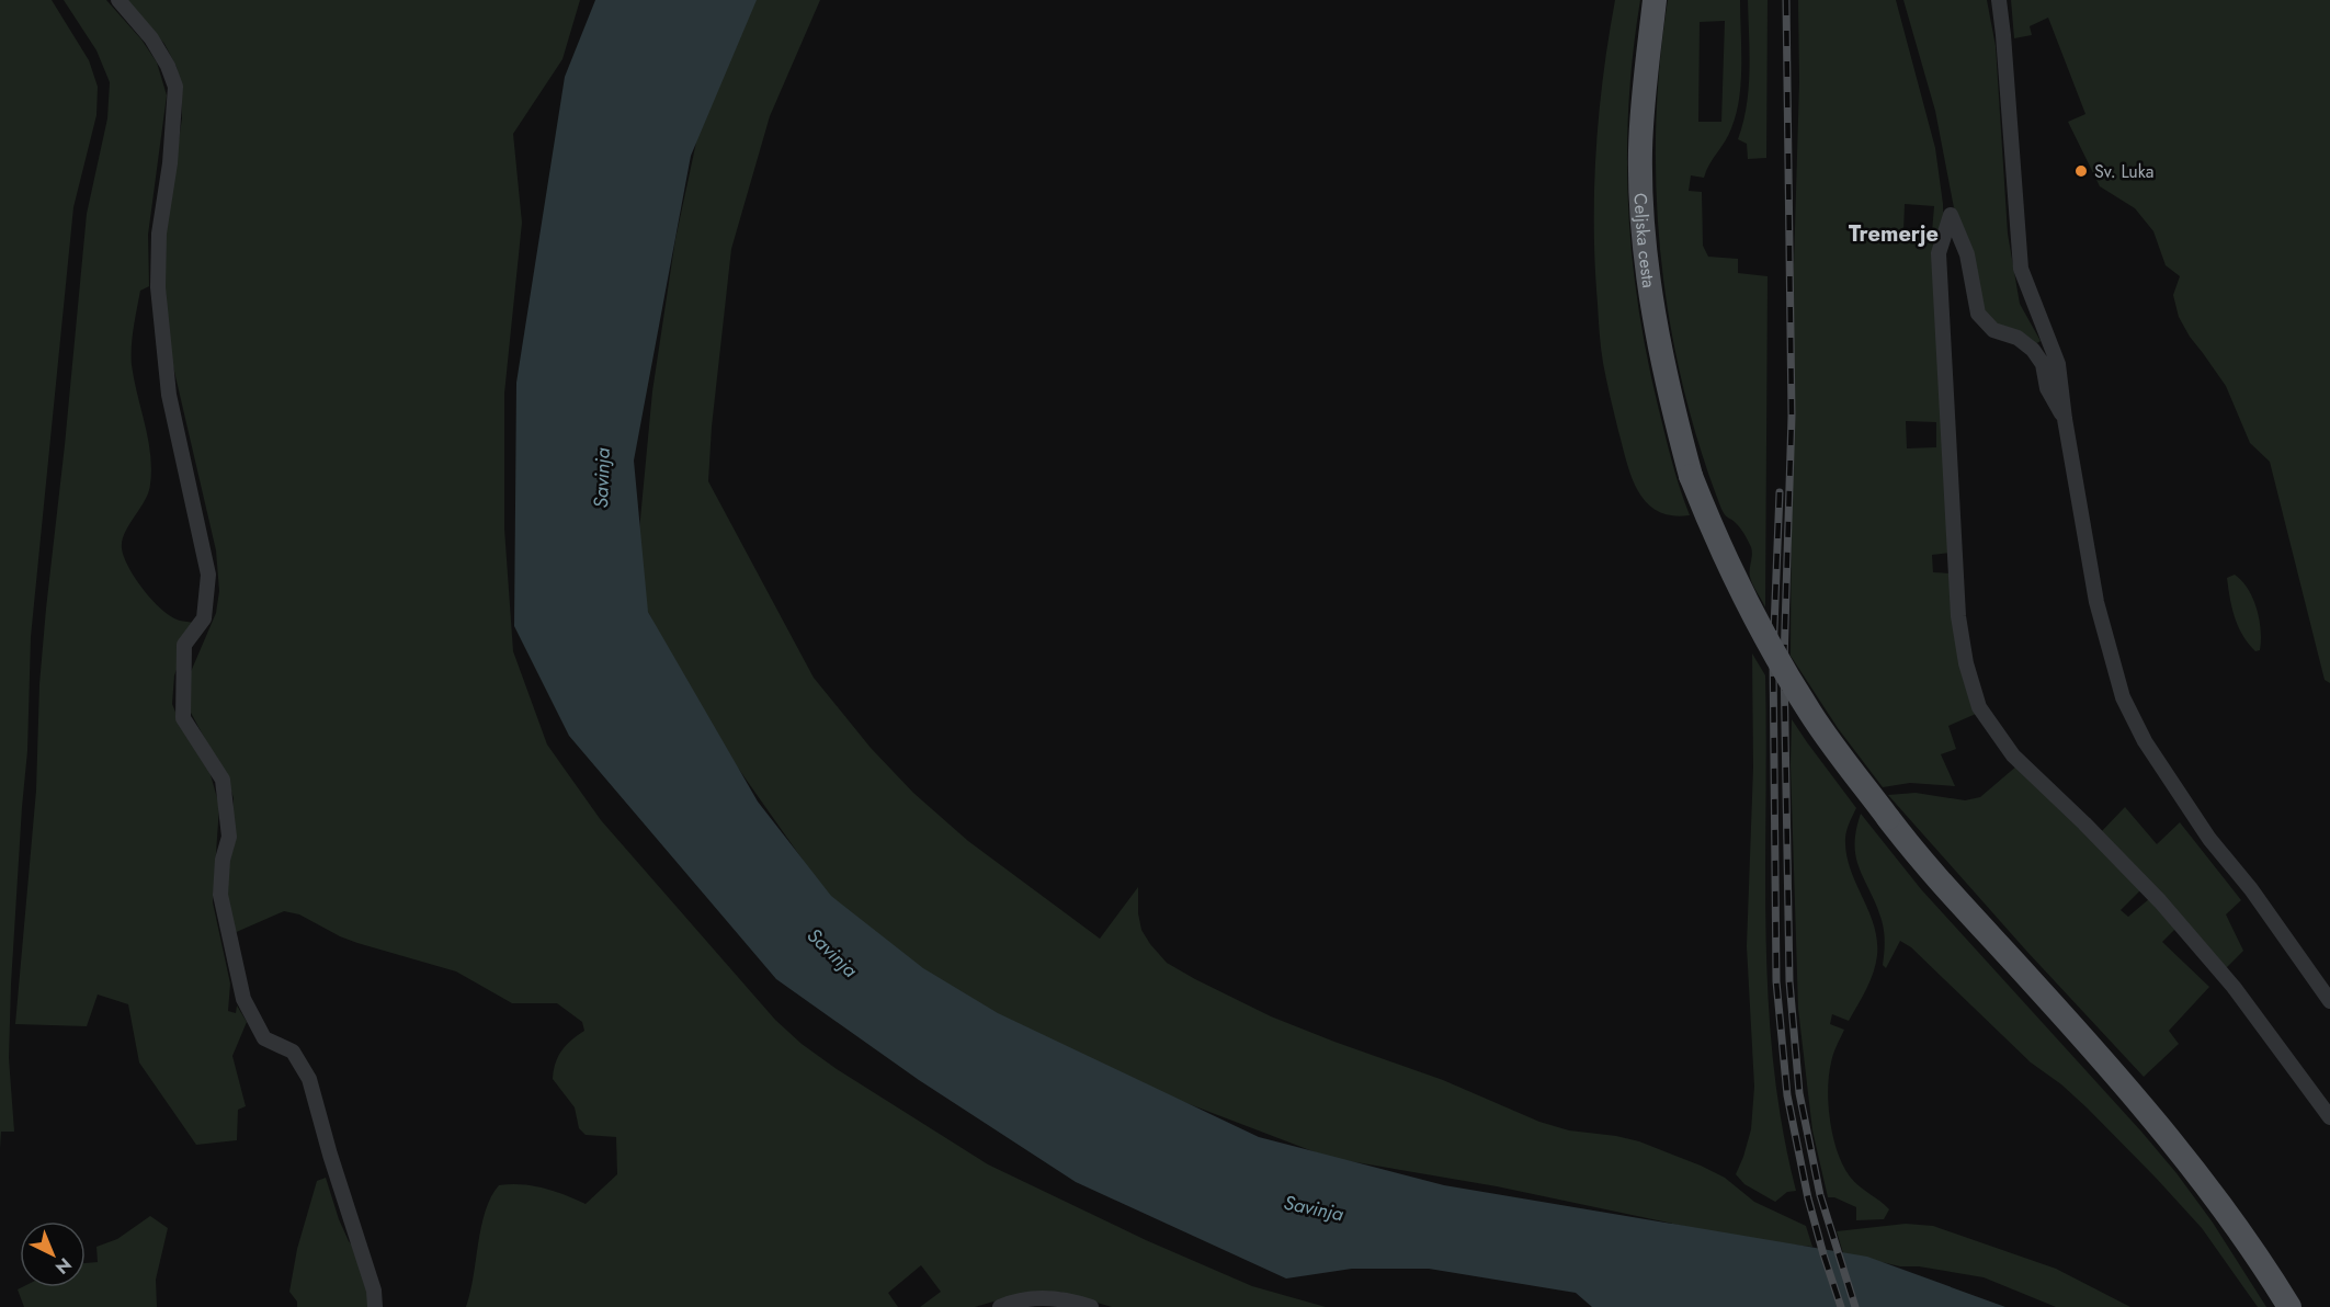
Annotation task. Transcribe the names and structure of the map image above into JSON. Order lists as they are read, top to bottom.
{
  "streets": {
    "main road": ["Celjska cesta"]
  },
  "districts": ["Tremerje"],
  "water": ["Savinja"],
  "places": ["Sv. Luka"],
  "north": "bottom right"
}
